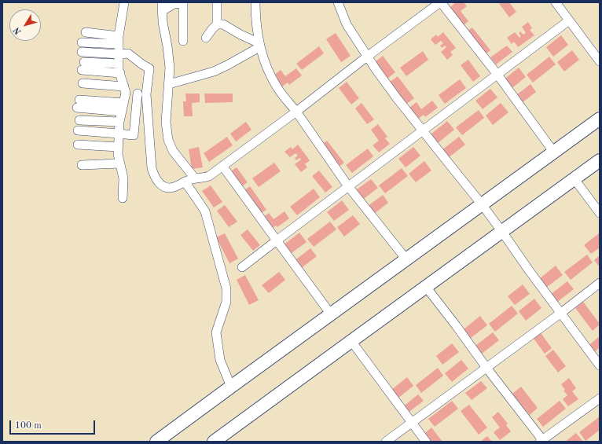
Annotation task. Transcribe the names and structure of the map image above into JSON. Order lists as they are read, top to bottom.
{
  "scale_bar": "100 m",
  "north": "bottom left"
}
